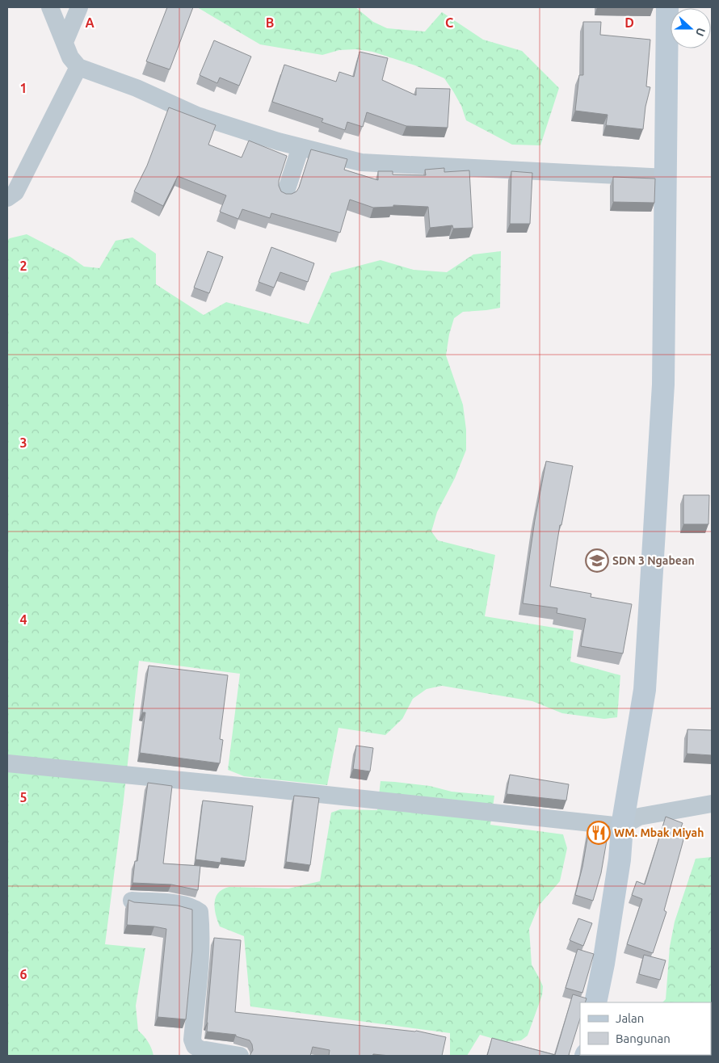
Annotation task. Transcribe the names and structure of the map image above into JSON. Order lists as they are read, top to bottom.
{
  "places": {
    "school or university": ["SDN 3 Ngabean"],
    "restaurant": ["WM. Mbak Miyah"]
  },
  "legend": ["Jalan", "Bangunan"],
  "north": "right",
  "grid": {
    "columns": [
      "A",
      "B",
      "C",
      "D"
    ],
    "rows": [
      "1",
      "2",
      "3",
      "4",
      "5",
      "6"
    ]
  }
}
